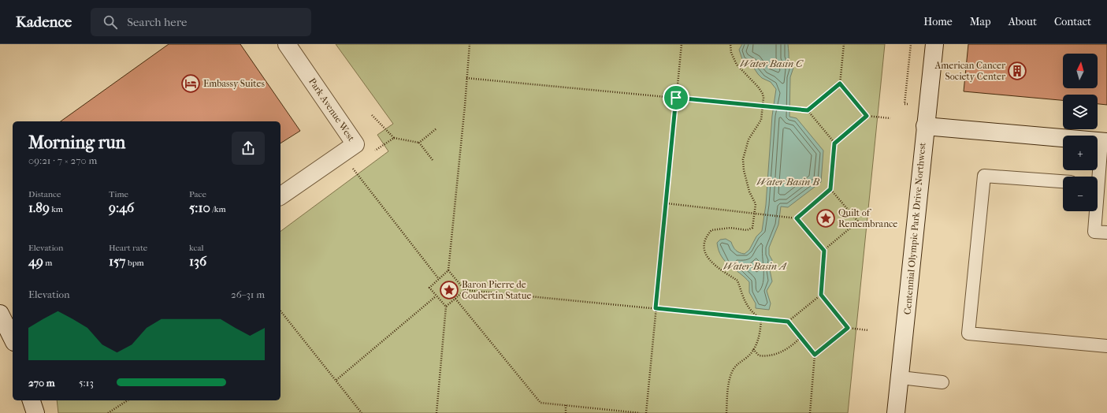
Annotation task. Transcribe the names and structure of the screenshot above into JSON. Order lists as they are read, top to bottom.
{
  "streets": {
    "street": ["Park Avenue West", "Centennial Olympic Park Drive Northwest"]
  },
  "water": ["Water Basin C", "Water Basin B", "Water Basin A"],
  "places": {
    "building": ["American Cancer Society Center"],
    "hotel": ["Embassy Suites"],
    "place": ["Quilt of Remembrance", "Baron Pierre de Coubertin Statue"]
  },
  "north": "top",
  "page": {
    "header": "Kadence",
    "search": "Search here",
    "nav": [
      "Home",
      "Map",
      "About",
      "Contact"
    ],
    "map_buttons": ["+", "−"],
    "heading": ["Morning run", "09:21 · 7 × 270 m"],
    "stats": [
      ["Distance", "1.89 km"],
      ["Time", "9:46"],
      ["Pace", "5:10 /km"],
      ["Elevation", "49 m"],
      ["Heart rate", "157 bpm"],
      ["kcal", "136"]
    ],
    "chart": ["Elevation", "26–31 m"],
    "list": [
      {
        "name": "270 m",
        "note": "5:13"
      }
    ]
  }
}
